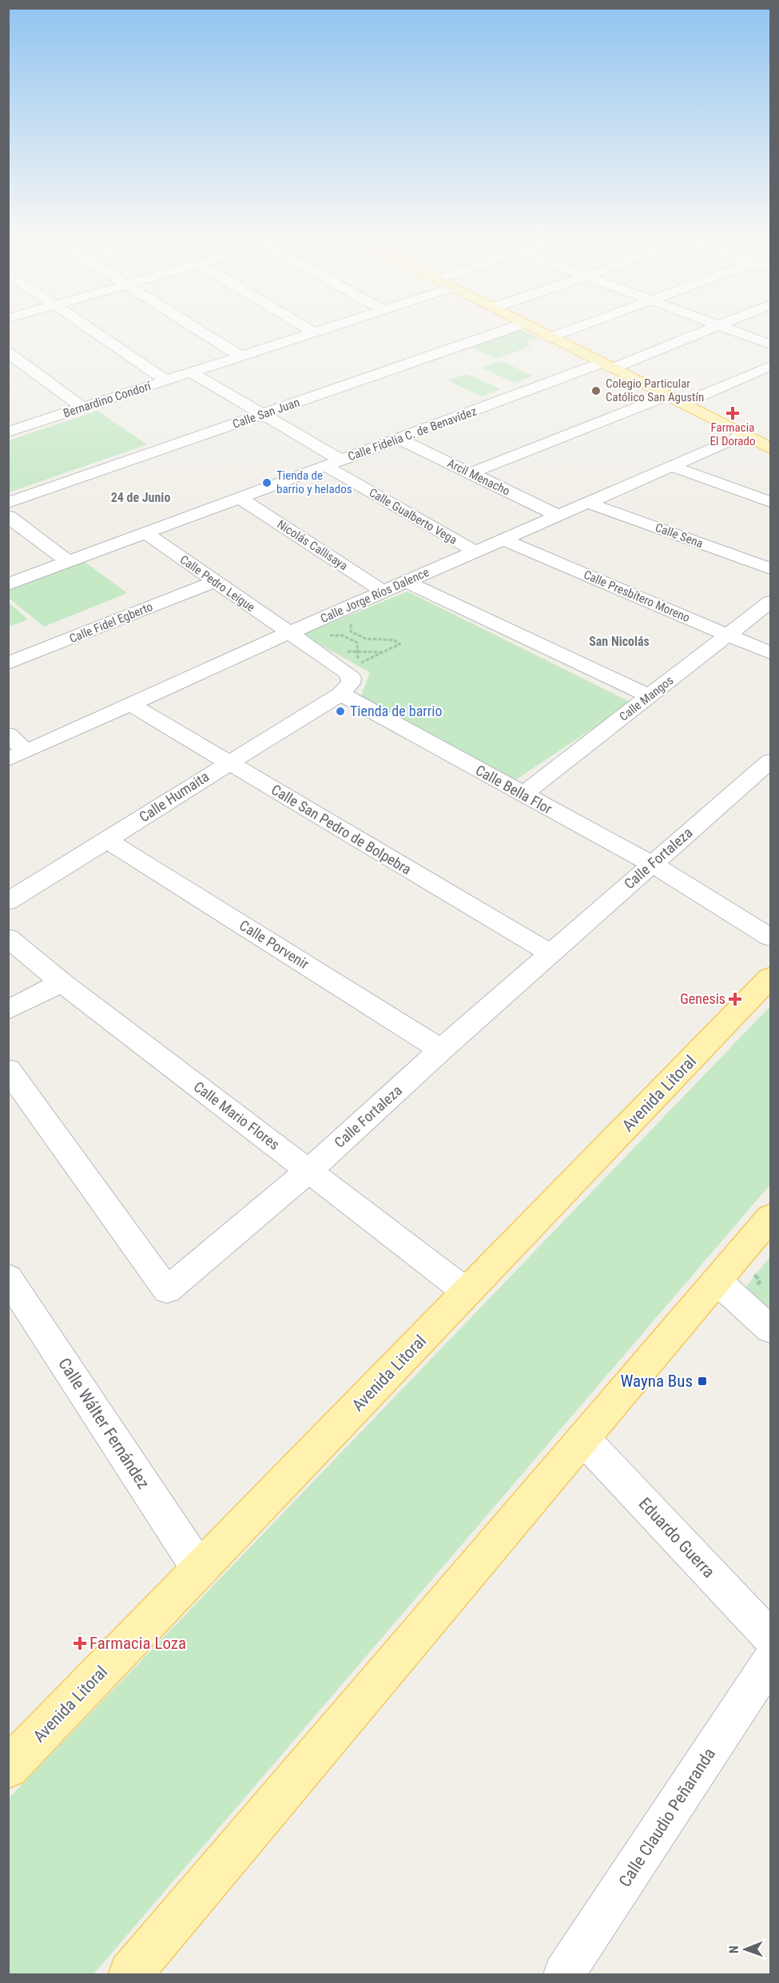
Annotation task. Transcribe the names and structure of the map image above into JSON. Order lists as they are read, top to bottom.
{
  "streets": {
    "main road": ["Avenida Litoral"],
    "street": [
      "Bernardino Condorí",
      "Calle San Juan",
      "Calle Fidelia C. de Benavídez",
      "Arcil Menacho",
      "Calle Gualberto Vega",
      "Calle Sena",
      "Nicolás Callisaya",
      "Calle Pedro Leigue",
      "Calle Jorge Ríos Dalence",
      "Calle Presbítero Moreno",
      "Calle Fidel Egberto",
      "Calle Mangos",
      "Calle Bella Flor",
      "Calle Humaita",
      "Calle San Pedro de Bolpebra",
      "Calle Fortaleza",
      "Calle Porvenir",
      "Calle Mario Flores",
      "Calle Wálter Fernández",
      "Eduardo Guerra",
      "Calle Claudio Peñaranda"
    ]
  },
  "crossings": [
    ["Bernardino Condorí", "Calle Gualberto Vega"],
    ["Calle San Juan", "Calle Gualberto Vega"],
    ["Calle Fidelia C. de Benavídez", "Arcil Menacho"],
    ["Calle Fidelia C. de Benavídez", "Calle Gualberto Vega"],
    ["Calle Fidelia C. de Benavídez", "Nicolás Callisaya"],
    ["Calle Fidelia C. de Benavídez", "Calle Pedro Leigue"],
    ["Arcil Menacho", "Calle Jorge Ríos Dalence"],
    ["Calle Gualberto Vega", "Calle Jorge Ríos Dalence"],
    ["Calle Sena", "Calle Jorge Ríos Dalence"],
    ["Nicolás Callisaya", "Calle Jorge Ríos Dalence"],
    ["Calle Pedro Leigue", "Calle Jorge Ríos Dalence"],
    ["Calle Pedro Leigue", "Calle Fidel Egberto"],
    ["Calle Jorge Ríos Dalence", "Calle Presbítero Moreno"],
    ["Calle Jorge Ríos Dalence", "Calle San Pedro de Bolpebra"],
    ["Calle Presbítero Moreno", "Calle Mangos"],
    ["Calle Mangos", "Calle Bella Flor"],
    ["Calle Bella Flor", "Calle Humaita"],
    ["Calle Bella Flor", "Calle Fortaleza"],
    ["Calle Humaita", "Calle San Pedro de Bolpebra"],
    ["Calle Humaita", "Calle Porvenir"],
    ["Calle San Pedro de Bolpebra", "Calle Fortaleza"],
    ["Calle Fortaleza", "Calle Porvenir"],
    ["Calle Fortaleza", "Calle Mario Flores"],
    ["Avenida Litoral", "Calle Mario Flores"],
    ["Avenida Litoral", "Calle Wálter Fernández"]
  ],
  "districts": ["24 de Junio", "San Nicolás"],
  "places": {
    "other": ["Colegio Particular Católico San Agustín", "Tienda de barrio y helados", "Tienda de barrio"],
    "health": ["Farmacia El Dorado", "Genesis", "Farmacia Loza"],
    "transit": ["Wayna Bus"]
  },
  "north": "left"
}
